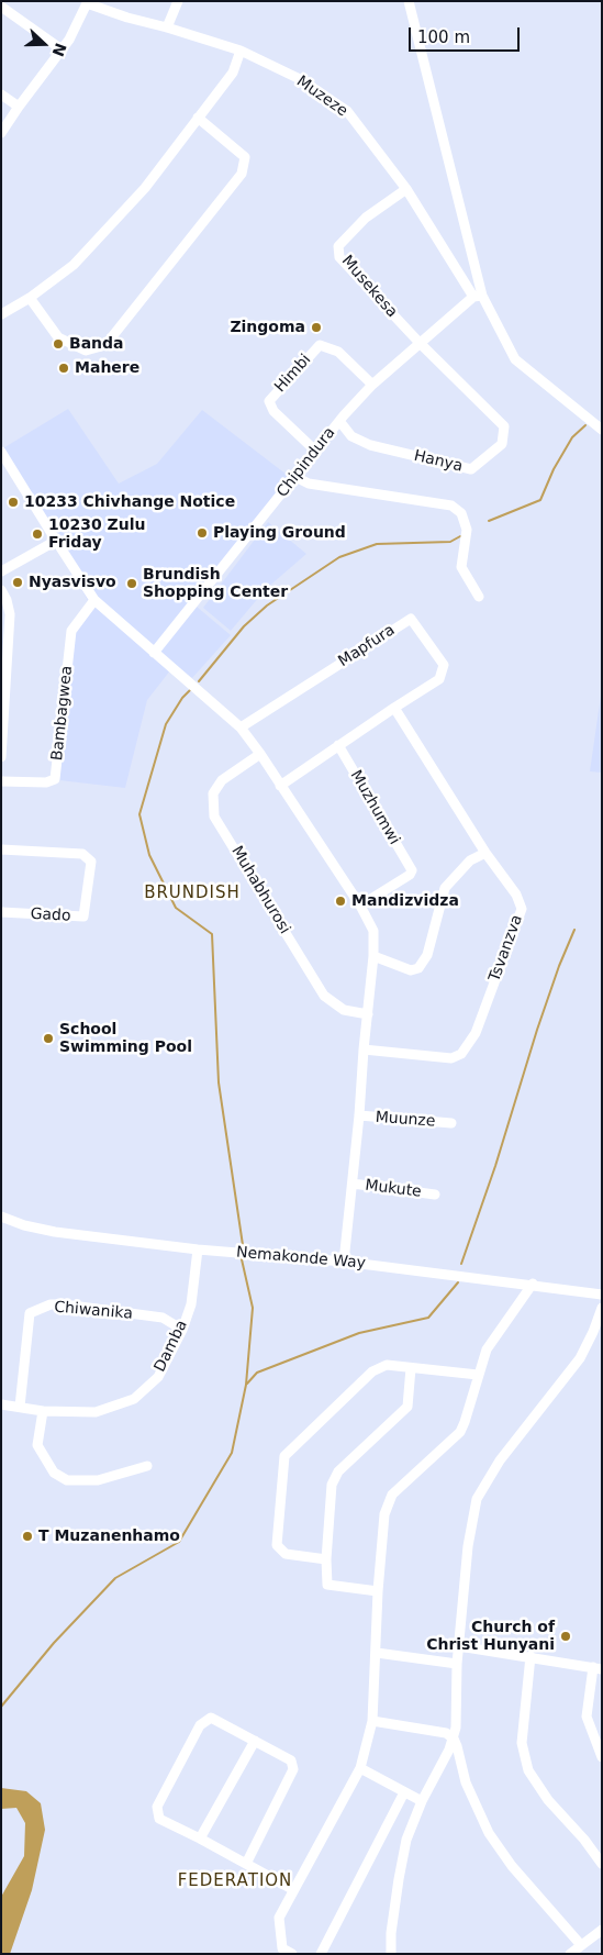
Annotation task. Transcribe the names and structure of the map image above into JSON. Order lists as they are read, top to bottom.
{
  "streets": {
    "street": [
      "Muzeze",
      "Musekesa",
      "Himbi",
      "Hanya",
      "Chipindura",
      "Mapfura",
      "Bambagwea",
      "Muzhumwi",
      "Muhabhurosi",
      "Gado",
      "Tsvanzva",
      "Muunze",
      "Mukute",
      "Nemakonde Way",
      "Chiwanika",
      "Damba"
    ]
  },
  "crossings": [
    ["Muzeze", "Musekesa"],
    ["Muzeze", "Chipindura"],
    ["Musekesa", "Hanya"],
    ["Musekesa", "Chipindura"],
    ["Himbi", "Chipindura"],
    ["Hanya", "Chipindura"],
    ["Mapfura", "Muzhumwi"],
    ["Mapfura", "Tsvanzva"],
    ["Nemakonde Way", "Damba"],
    ["Chiwanika", "Damba"]
  ],
  "districts": ["BRUNDISH", "FEDERATION"],
  "places": [
    "Zingoma",
    "Banda",
    "Mahere",
    "10233 Chivhange Notice",
    "Playing Ground",
    "10230 Zulu Friday",
    "Nyasvisvo",
    "Brundish Shopping Center",
    "Mandizvidza",
    "School Swimming Pool",
    "T Muzanenhamo",
    "Church of Christ Hunyani"
  ],
  "scale_bar": "100 m",
  "north": "right"
}
